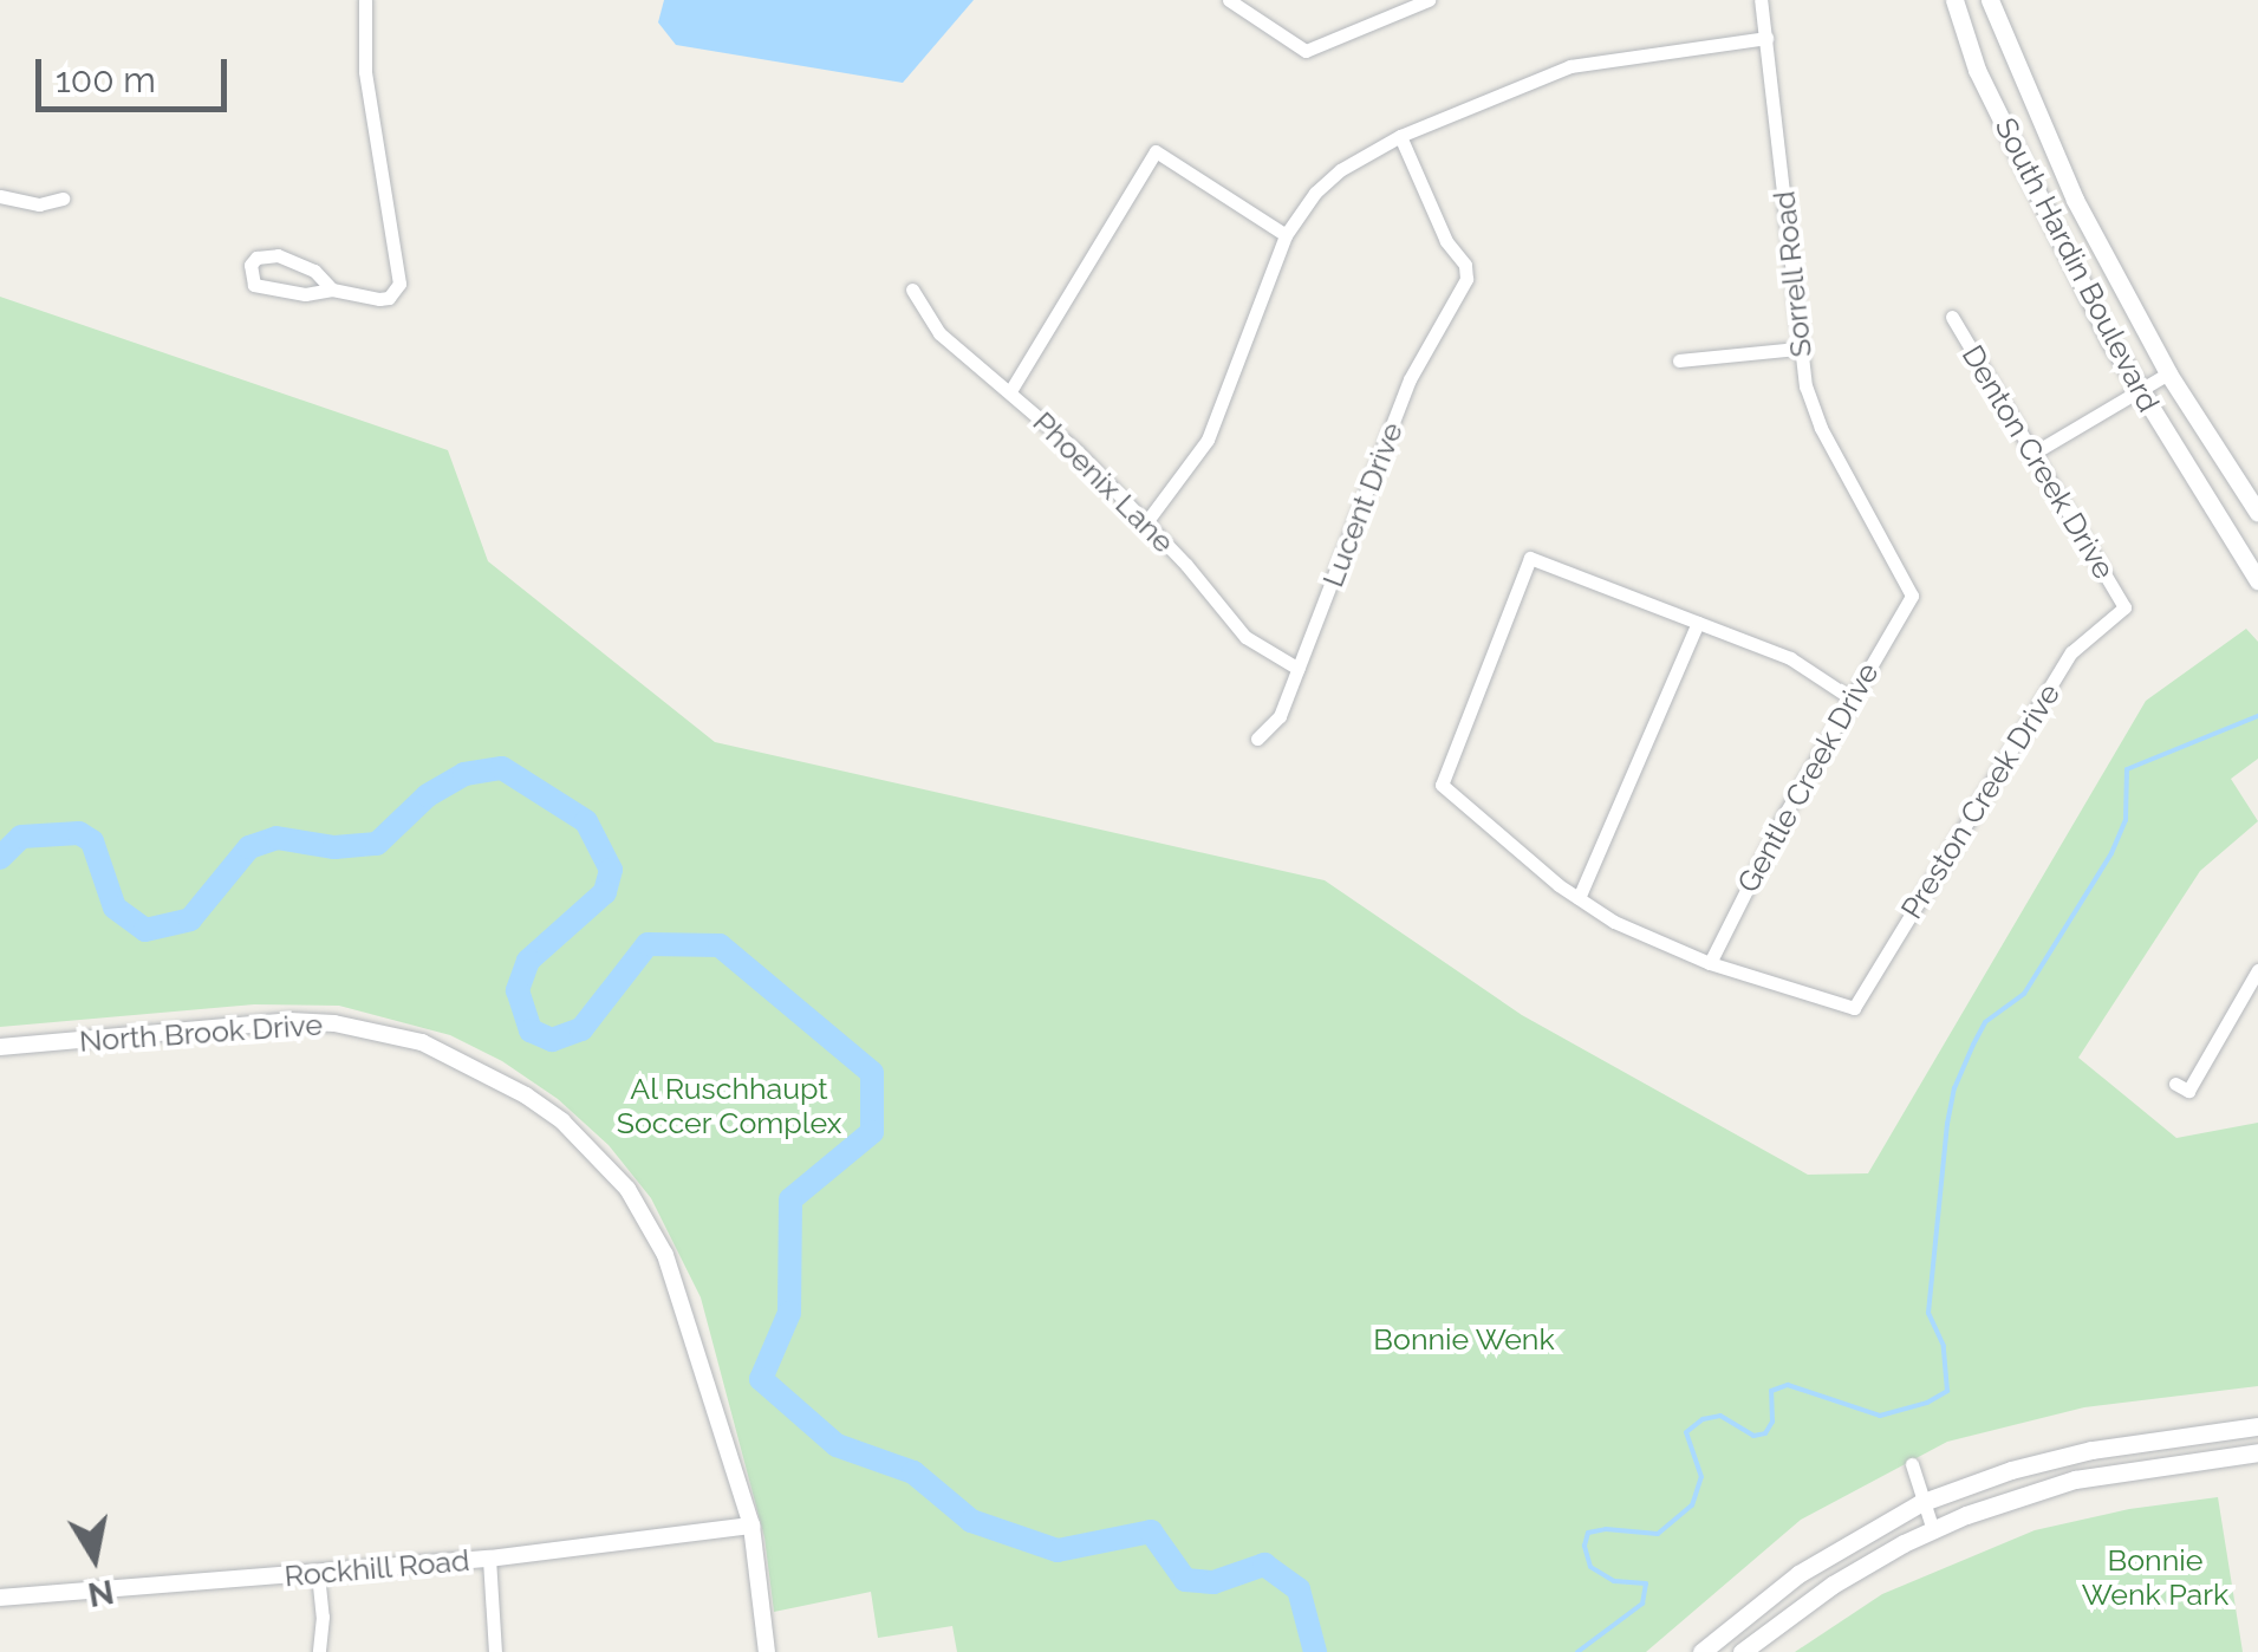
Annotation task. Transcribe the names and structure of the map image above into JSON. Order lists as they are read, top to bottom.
{
  "streets": {
    "main road": ["South Hardin Boulevard"],
    "street": [
      "Sorrell Road",
      "Denton Creek Drive",
      "Phoenix Lane",
      "Lucent Drive",
      "Gentle Creek Drive",
      "Preston Creek Drive",
      "North Brook Drive",
      "Rockhill Road"
    ]
  },
  "crossings": [
    ["Sorrell Road", "Gentle Creek Drive"],
    ["Denton Creek Drive", "Preston Creek Drive"],
    ["Phoenix Lane", "Lucent Drive"],
    ["Gentle Creek Drive", "Preston Creek Drive"],
    ["North Brook Drive", "Rockhill Road"]
  ],
  "parks": ["Al Ruschhaupt Soccer Complex", "Bonnie Wenk", "Bonnie Wenk Park"],
  "scale_bar": "100 m",
  "north": "bottom"
}
